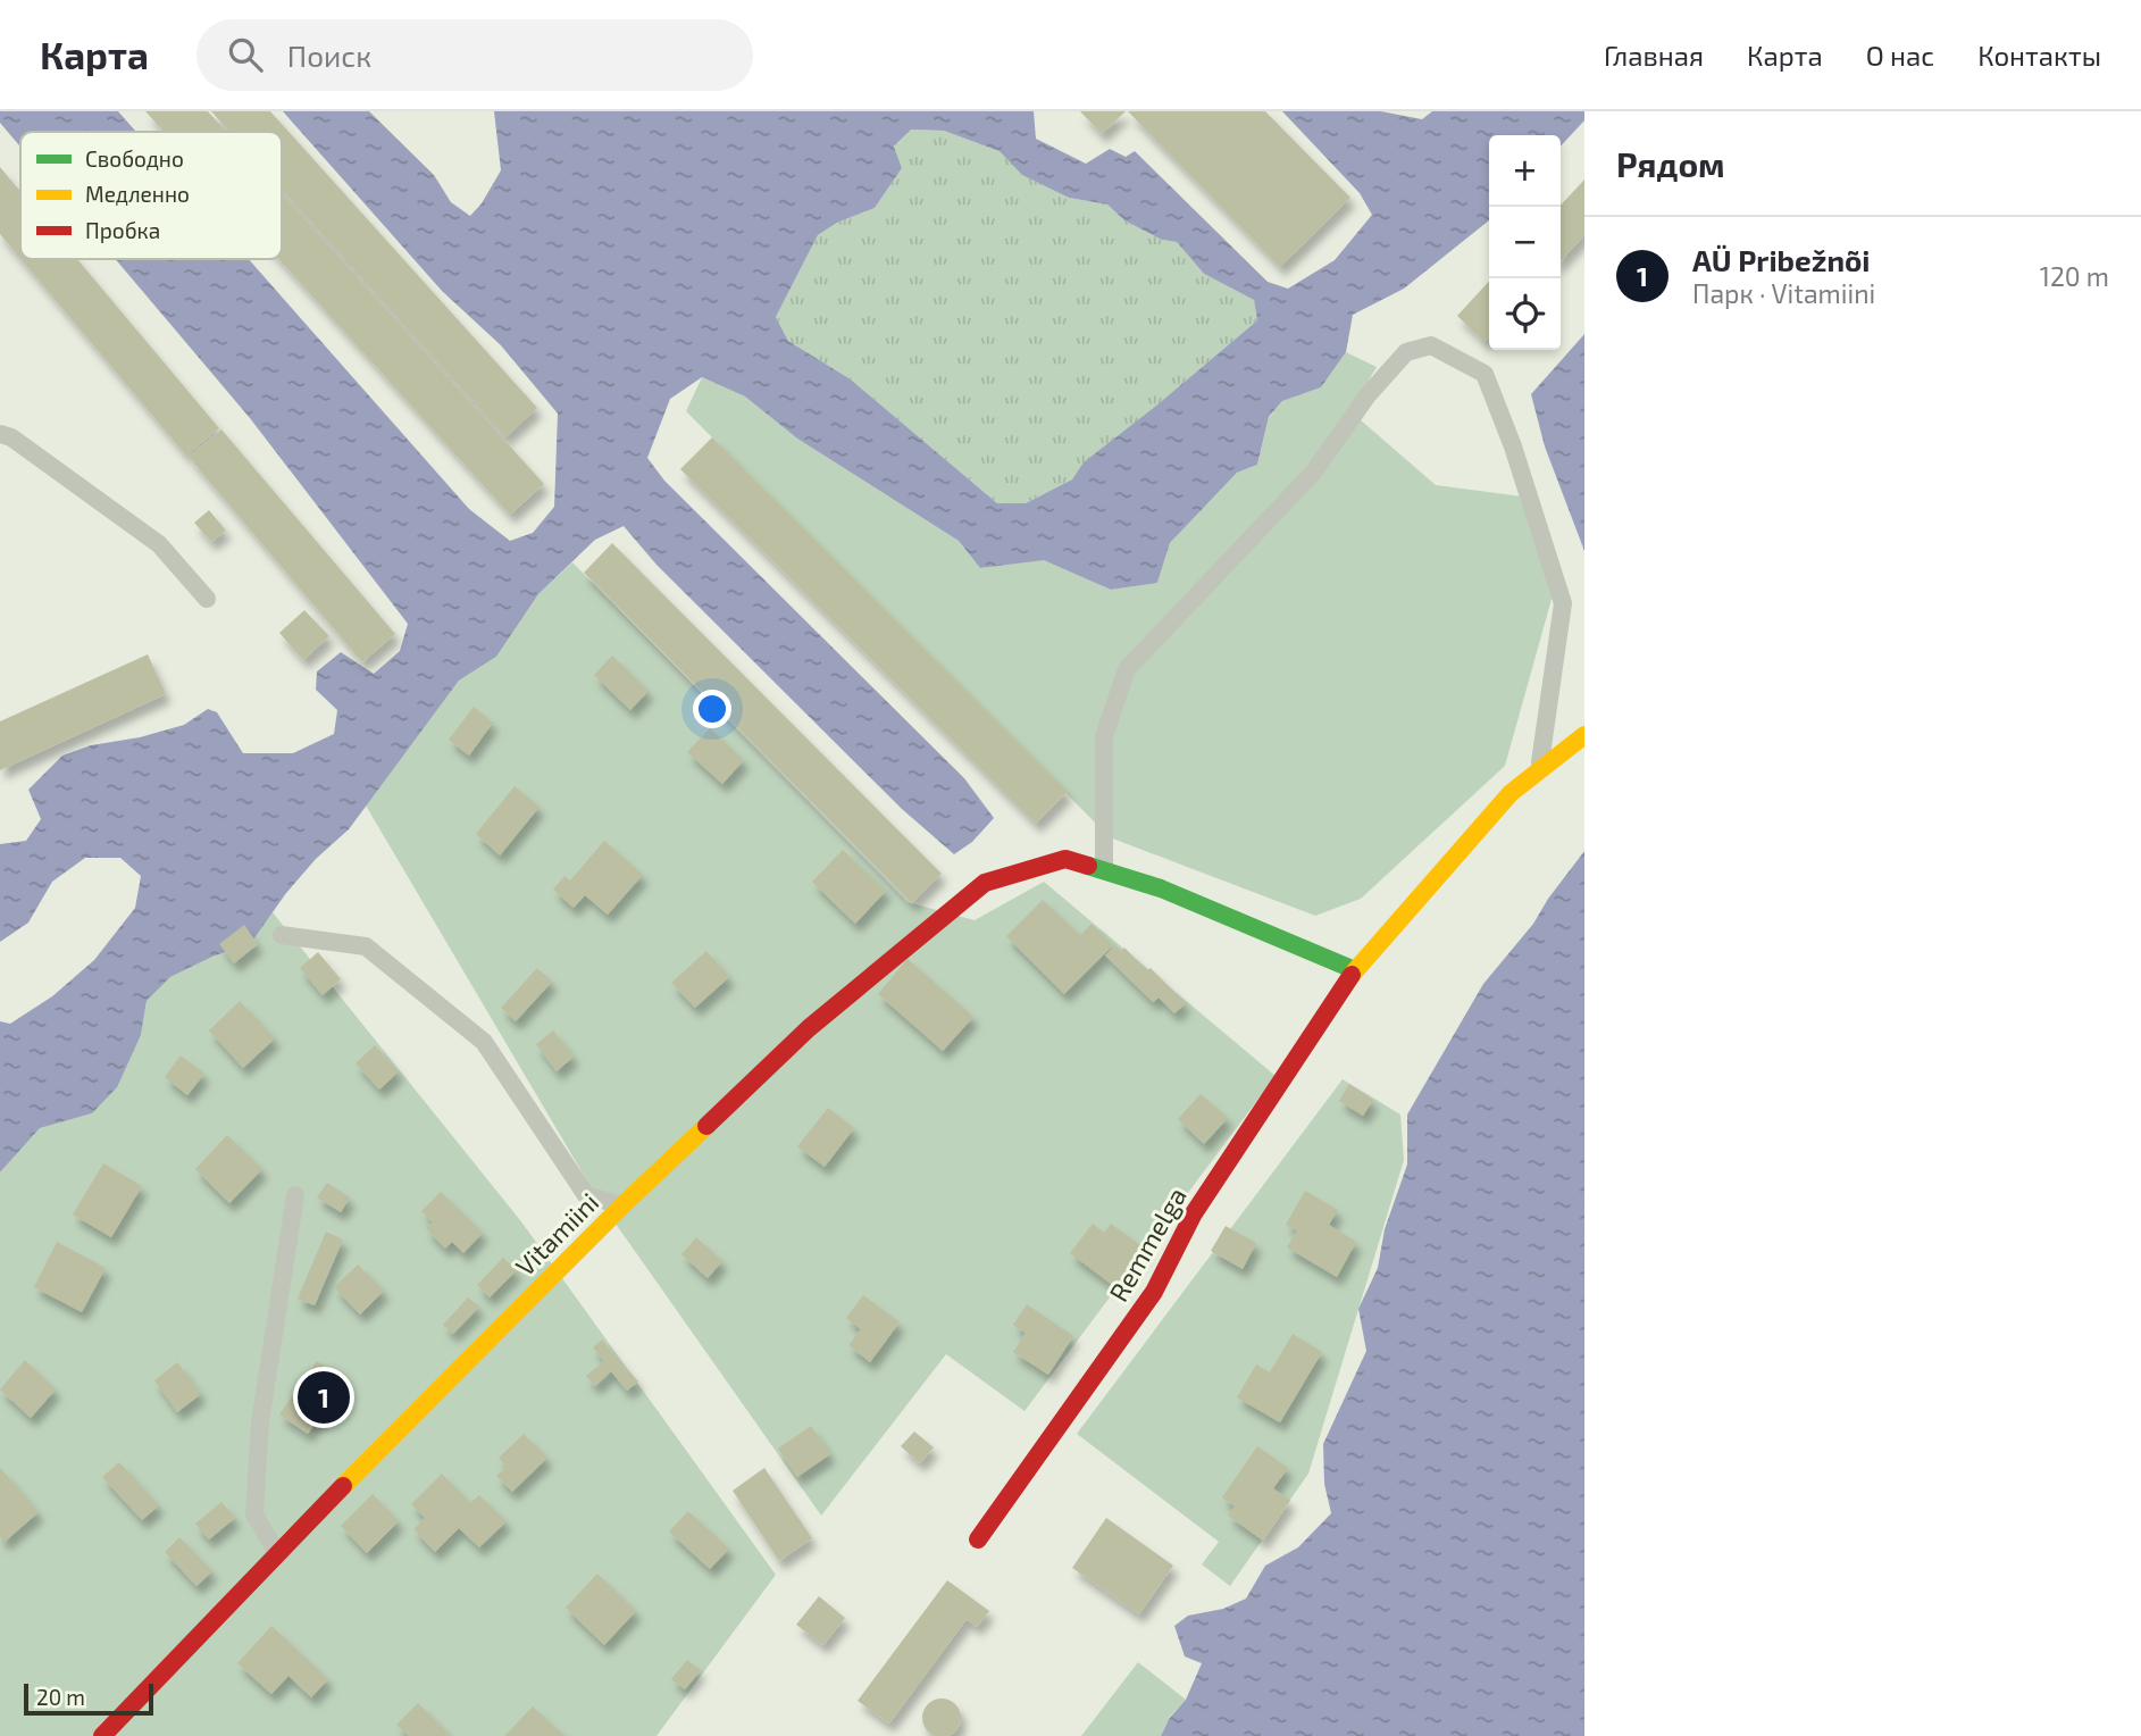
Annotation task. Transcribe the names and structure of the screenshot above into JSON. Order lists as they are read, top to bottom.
{
  "streets": {
    "street": ["Vitamiini", "Remmelga"]
  },
  "crossings": [
    ["Vitamiini", "Remmelga"]
  ],
  "legend": ["Свободно", "Медленно", "Пробка"],
  "scale_bar": "20 m",
  "page": {
    "header": "Карта",
    "search": "Поиск",
    "nav": [
      "Главная",
      "Карта",
      "О нас",
      "Контакты"
    ],
    "heading": "Рядом",
    "map_buttons": ["+", "−"],
    "list": [
      {
        "mark": "1",
        "name": "AÜ Pribežnõi",
        "note": "Парк · Vitamiini",
        "value": "120 m"
      }
    ],
    "pins": "1",
    "scale": "20 m"
  }
}
